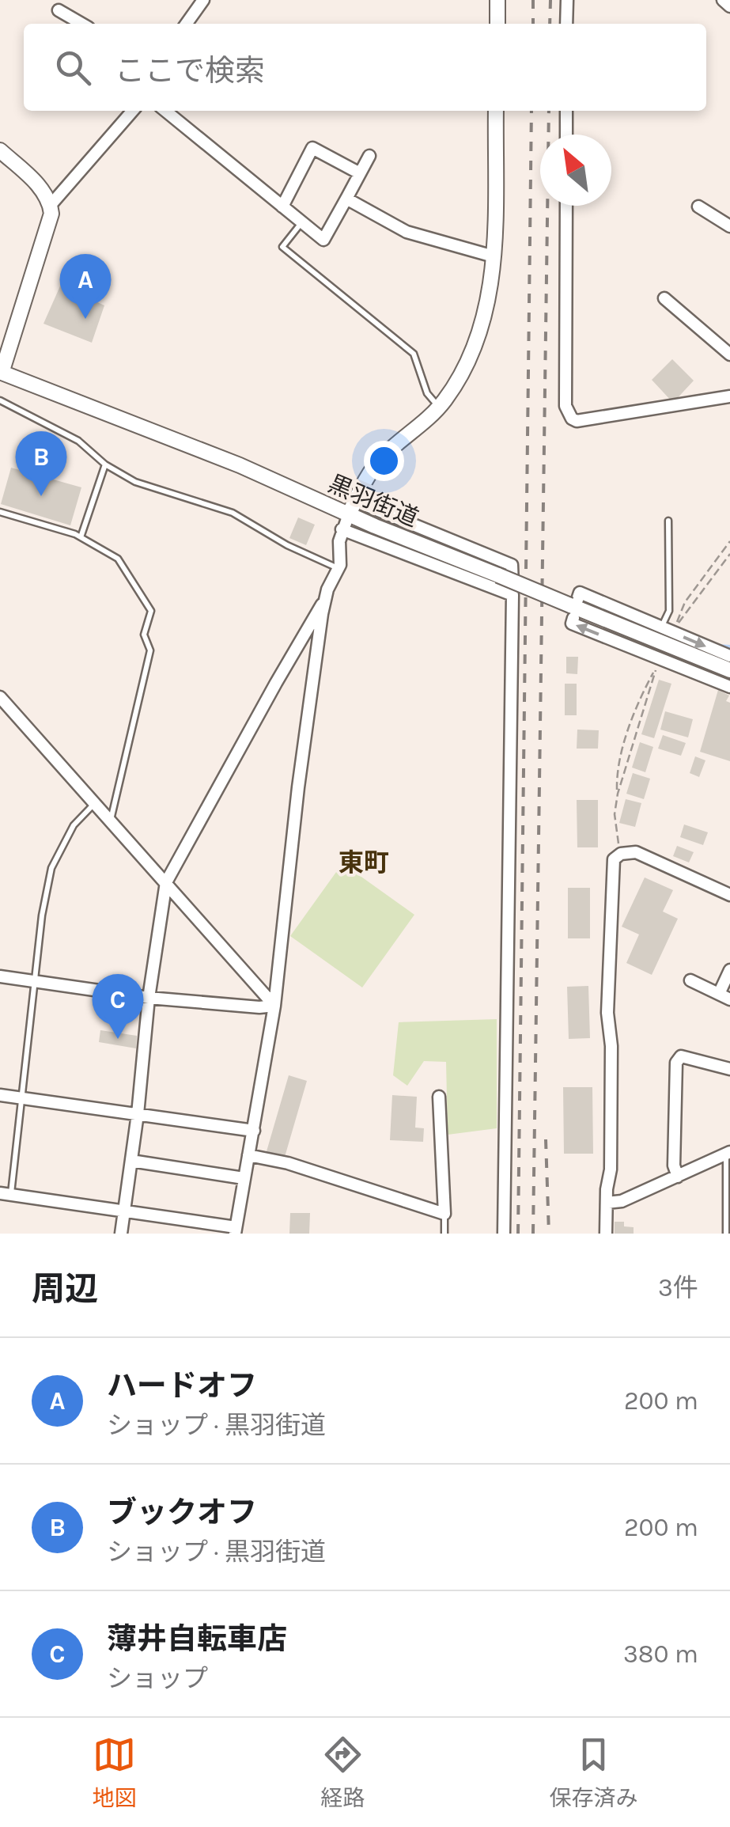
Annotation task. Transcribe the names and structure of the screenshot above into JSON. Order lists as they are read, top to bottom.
{
  "streets": {
    "street": ["黒羽街道"]
  },
  "districts": ["東町"],
  "north": "top left",
  "page": {
    "search": "ここで検索",
    "pins": ["A", "B", "C"],
    "heading": ["周辺", "3件"],
    "list": [
      {
        "mark": "A",
        "name": "ハードオフ",
        "note": "ショップ · 黒羽街道",
        "value": "200 m"
      },
      {
        "mark": "B",
        "name": "ブックオフ",
        "note": "ショップ · 黒羽街道",
        "value": "200 m"
      },
      {
        "mark": "C",
        "name": "薄井自転車店",
        "note": "ショップ",
        "value": "380 m"
      }
    ],
    "nav": ["地図", "経路", "保存済み"]
  }
}
